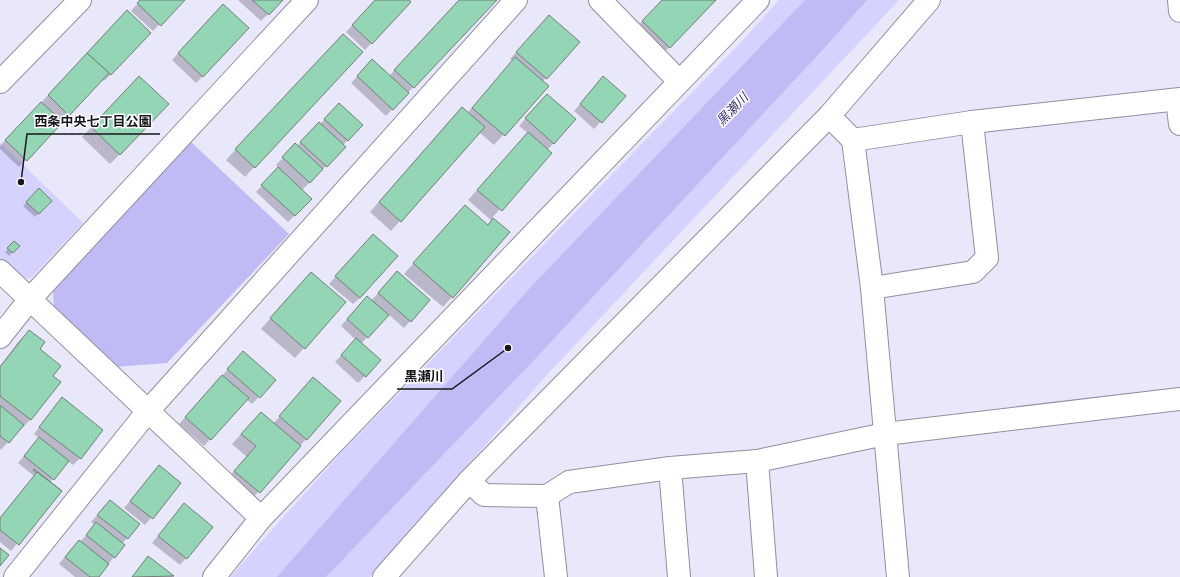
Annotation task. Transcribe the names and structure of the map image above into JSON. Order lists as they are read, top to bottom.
{
  "water": ["黒瀬川"],
  "places": ["西条中央七丁目公園", "黒瀬川"]
}
